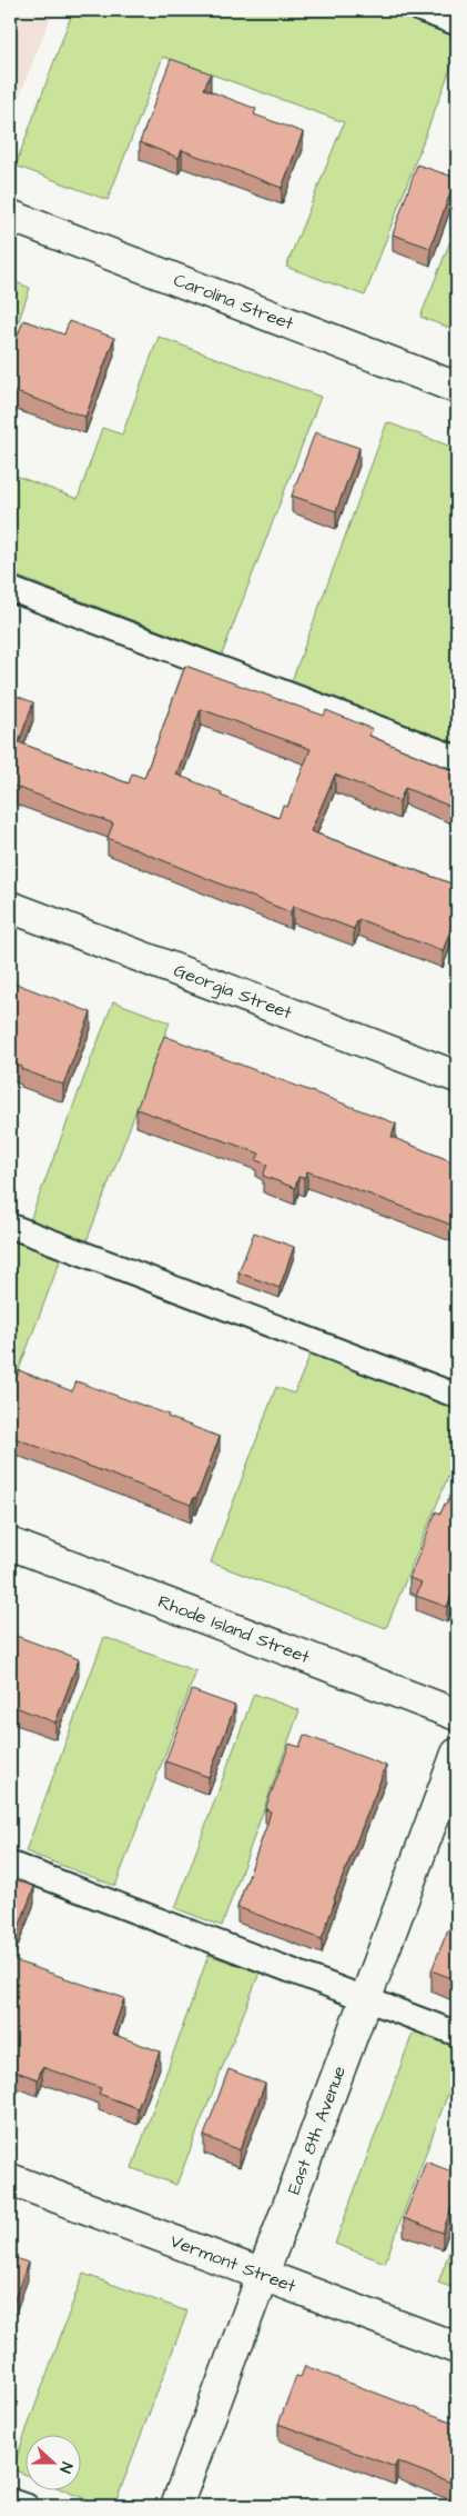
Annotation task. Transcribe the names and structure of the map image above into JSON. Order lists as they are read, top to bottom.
{
  "streets": {
    "street": [
      "Carolina Street",
      "Georgia Street",
      "Rhode Island Street",
      "East 8th Avenue",
      "Vermont Street"
    ]
  },
  "crossings": [
    ["East 8th Avenue", "Vermont Street"]
  ],
  "north": "right"
}
